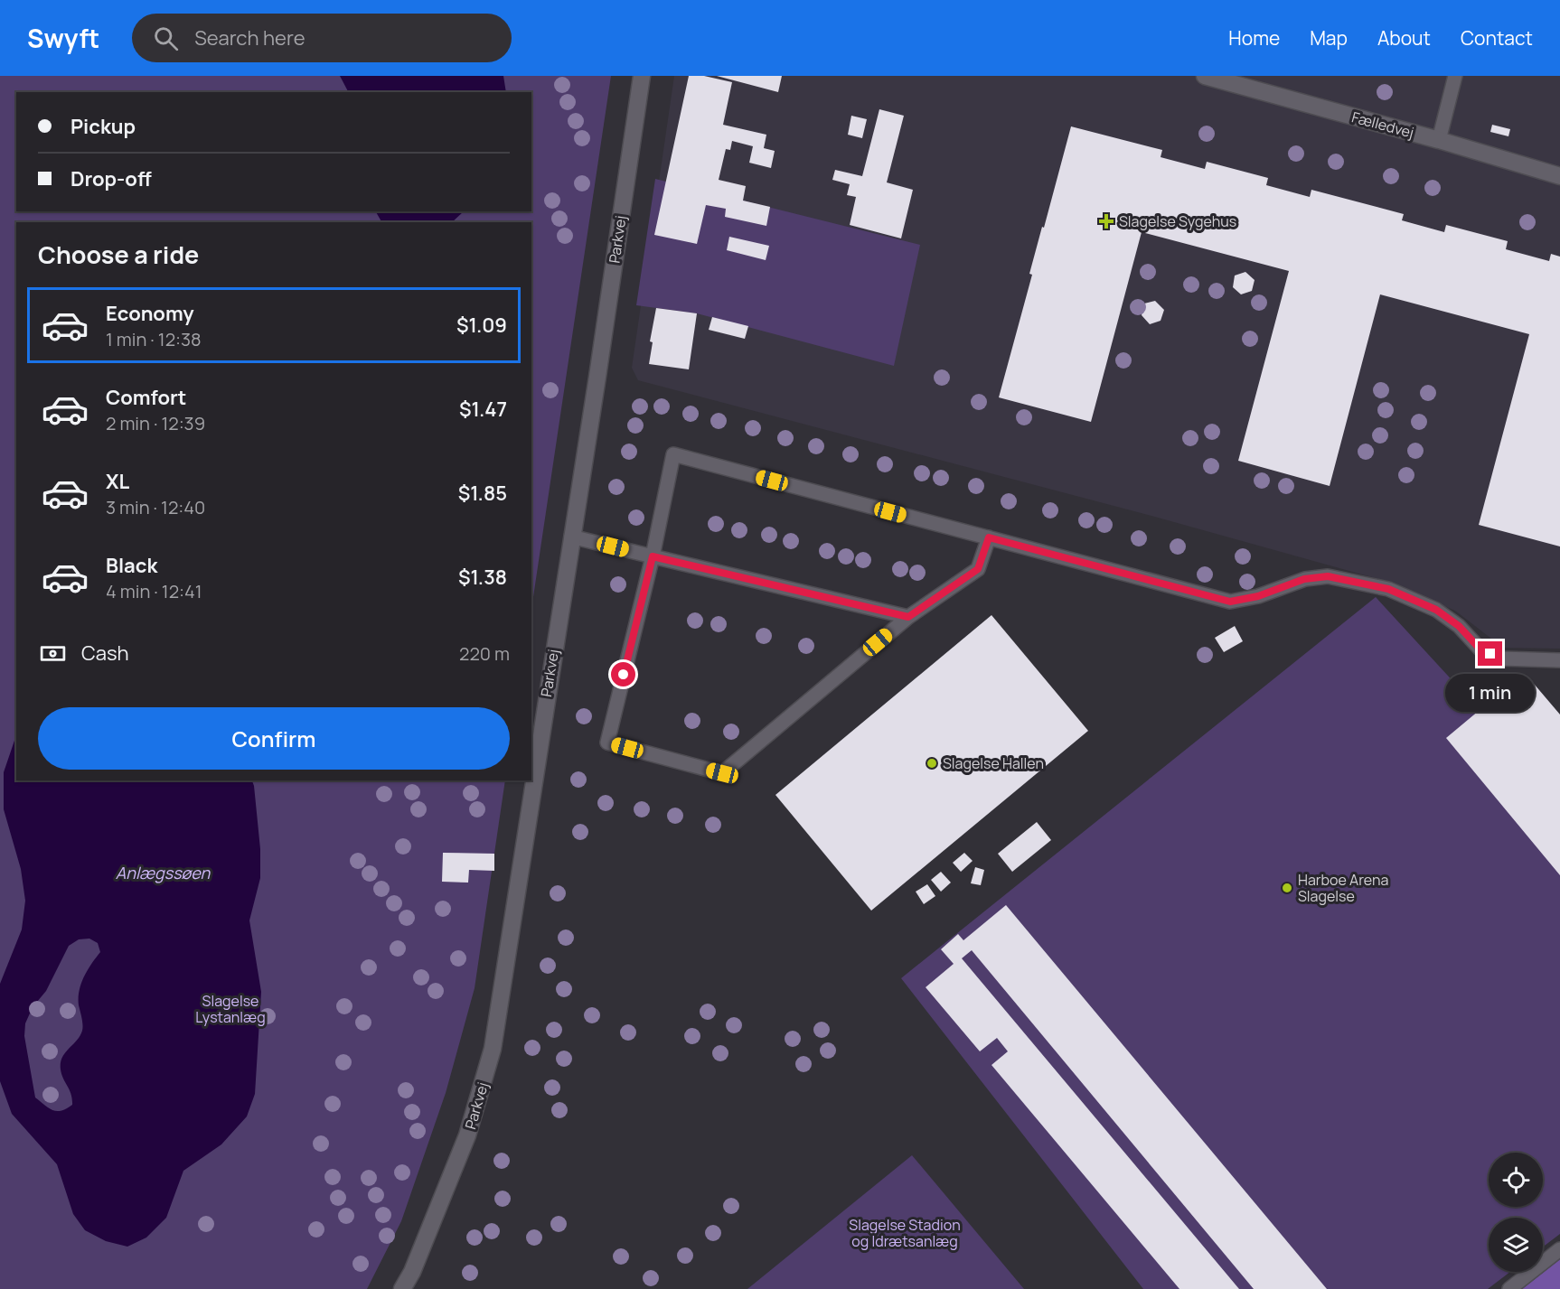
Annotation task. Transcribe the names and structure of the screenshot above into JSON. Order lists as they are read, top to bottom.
{
  "streets": {
    "street": ["Fælledvej", "Parkvej"]
  },
  "water": ["Anlægssøen"],
  "parks": ["Slagelse Lystanlæg", "Slagelse Stadion og Idrætsanlæg"],
  "places": {
    "health": ["Slagelse Sygehus"],
    "other": ["Slagelse Hallen", "Harboe Arena Slagelse"]
  },
  "page": {
    "header": "Swyft",
    "search": "Search here",
    "nav": [
      "Home",
      "Map",
      "About",
      "Contact"
    ],
    "banner": ["Pickup", "Drop-off"],
    "heading": "Choose a ride",
    "list": [
      {
        "name": "Economy",
        "note": "1 min · 12:38",
        "value": "$1.09"
      },
      {
        "name": "Comfort",
        "note": "2 min · 12:39",
        "value": "$1.47"
      },
      {
        "name": "XL",
        "note": "3 min · 12:40",
        "value": "$1.85"
      },
      {
        "name": "Black",
        "note": "4 min · 12:41",
        "value": "$1.38"
      }
    ],
    "pay": ["Cash", "220 m"],
    "bubble": "1 min",
    "buttons": "Confirm"
  }
}
